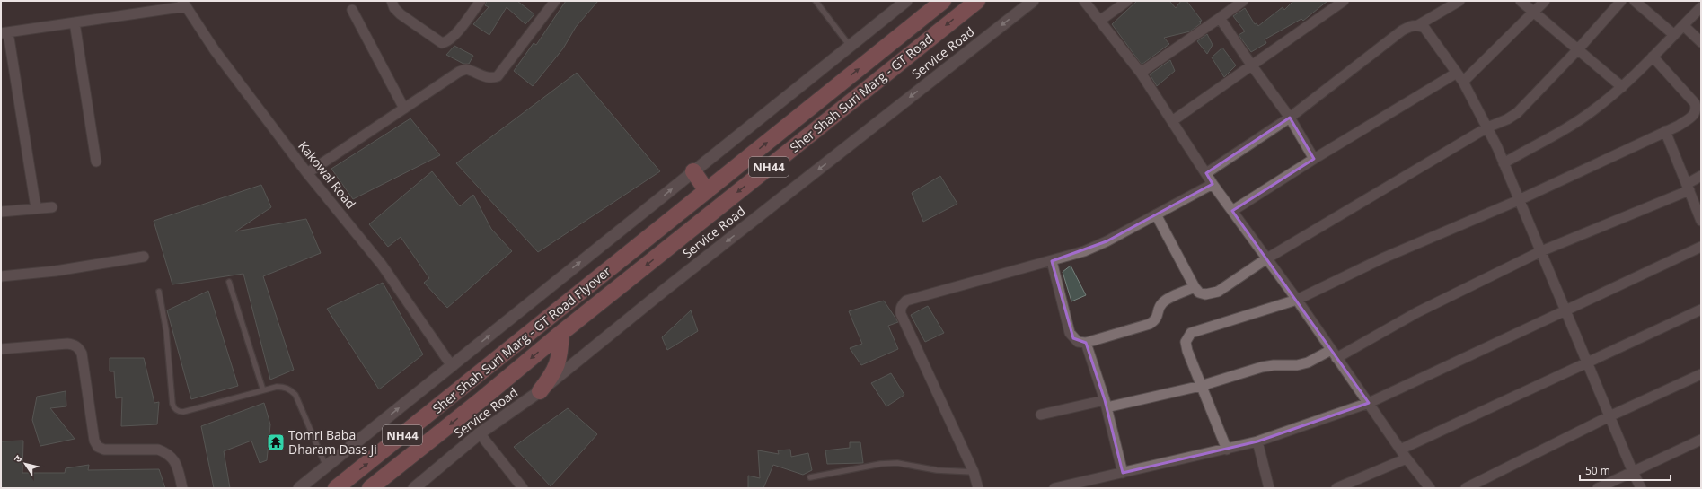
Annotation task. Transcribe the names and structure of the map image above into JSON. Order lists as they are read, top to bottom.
{
  "streets": {
    "highway": ["Sher Shah Suri Marg - GT Road", "NH44", "Sher Shah Suri Marg - GT Road Flyover"],
    "street": ["Service Road", "Kakowal Road"]
  },
  "crossings": [
    ["Sher Shah Suri Marg - GT Road", "Sher Shah Suri Marg - GT Road Flyover"]
  ],
  "places": {
    "temple": ["Tomri Baba Dharam Dass Ji"]
  },
  "scale_bar": "50 m",
  "north": "top left"
}
